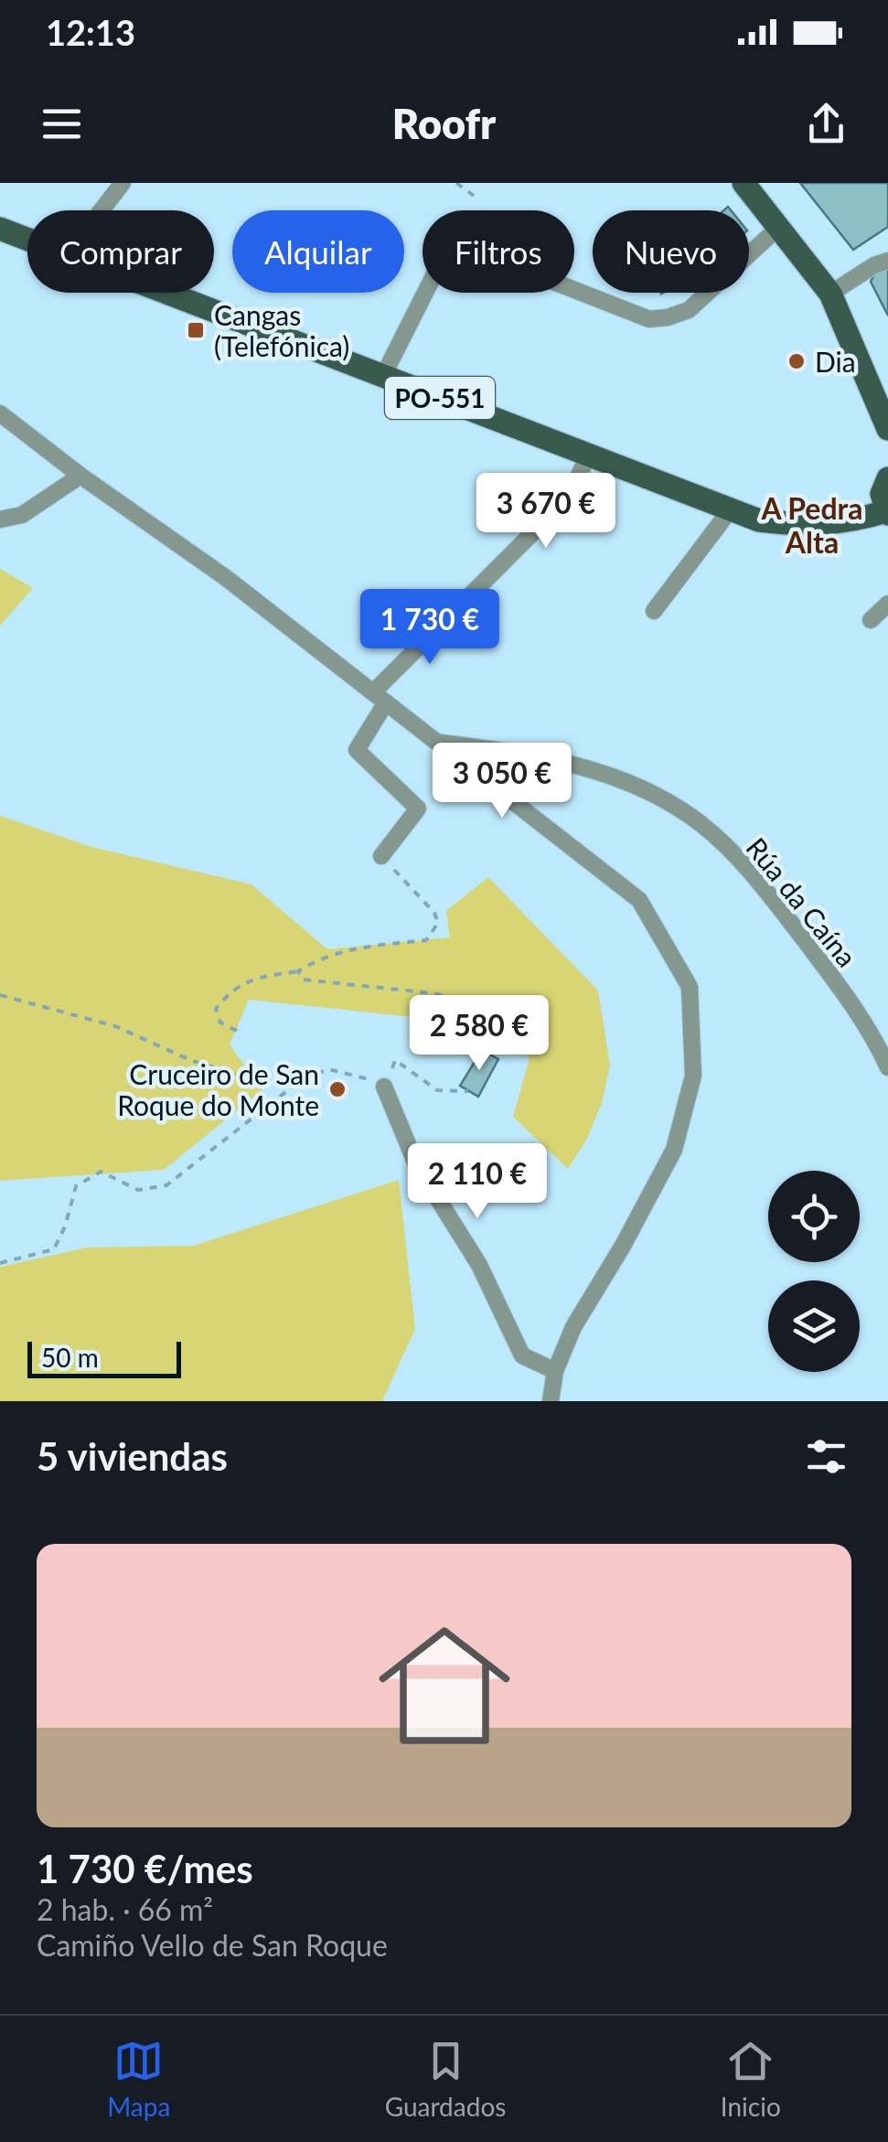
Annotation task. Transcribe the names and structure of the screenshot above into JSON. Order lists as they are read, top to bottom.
{
  "streets": {
    "main road": ["PO-551"],
    "street": ["Rúa da Caína"]
  },
  "districts": ["A Pedra Alta"],
  "places": {
    "transit": ["Cangas (Telefónica)"],
    "other": ["Dia", "Cruceiro de San Roque do Monte"]
  },
  "scale_bar": "50 m",
  "page": {
    "status": "12:13",
    "header": "Roofr",
    "chip": [
      "Comprar",
      "Alquilar",
      "Filtros",
      "Nuevo"
    ],
    "price": [
      "3 670 €",
      "1 730 €",
      "3 050 €",
      "2 580 €",
      "2 110 €"
    ],
    "scale": "50 m",
    "heading": "5 viviendas",
    "list": [
      {
        "name": "1 730 €/mes",
        "note": "2 hab. · 66 m² · Camiño Vello de San Roque"
      }
    ],
    "tabs": ["Mapa", "Guardados", "Inicio"]
  }
}
